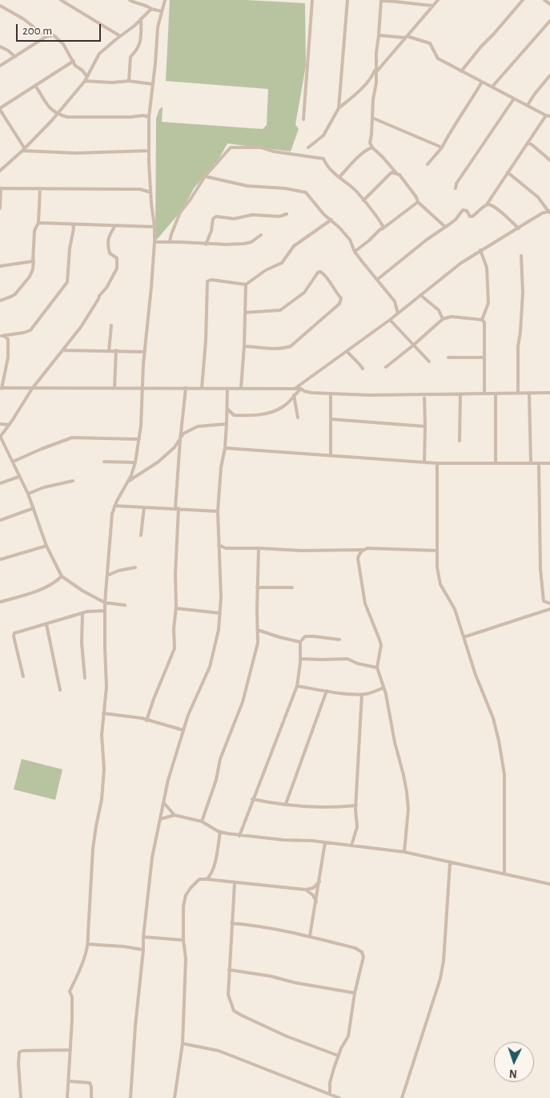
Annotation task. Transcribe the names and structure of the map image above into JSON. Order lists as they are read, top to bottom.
{
  "scale_bar": "200 m",
  "north": "bottom"
}
